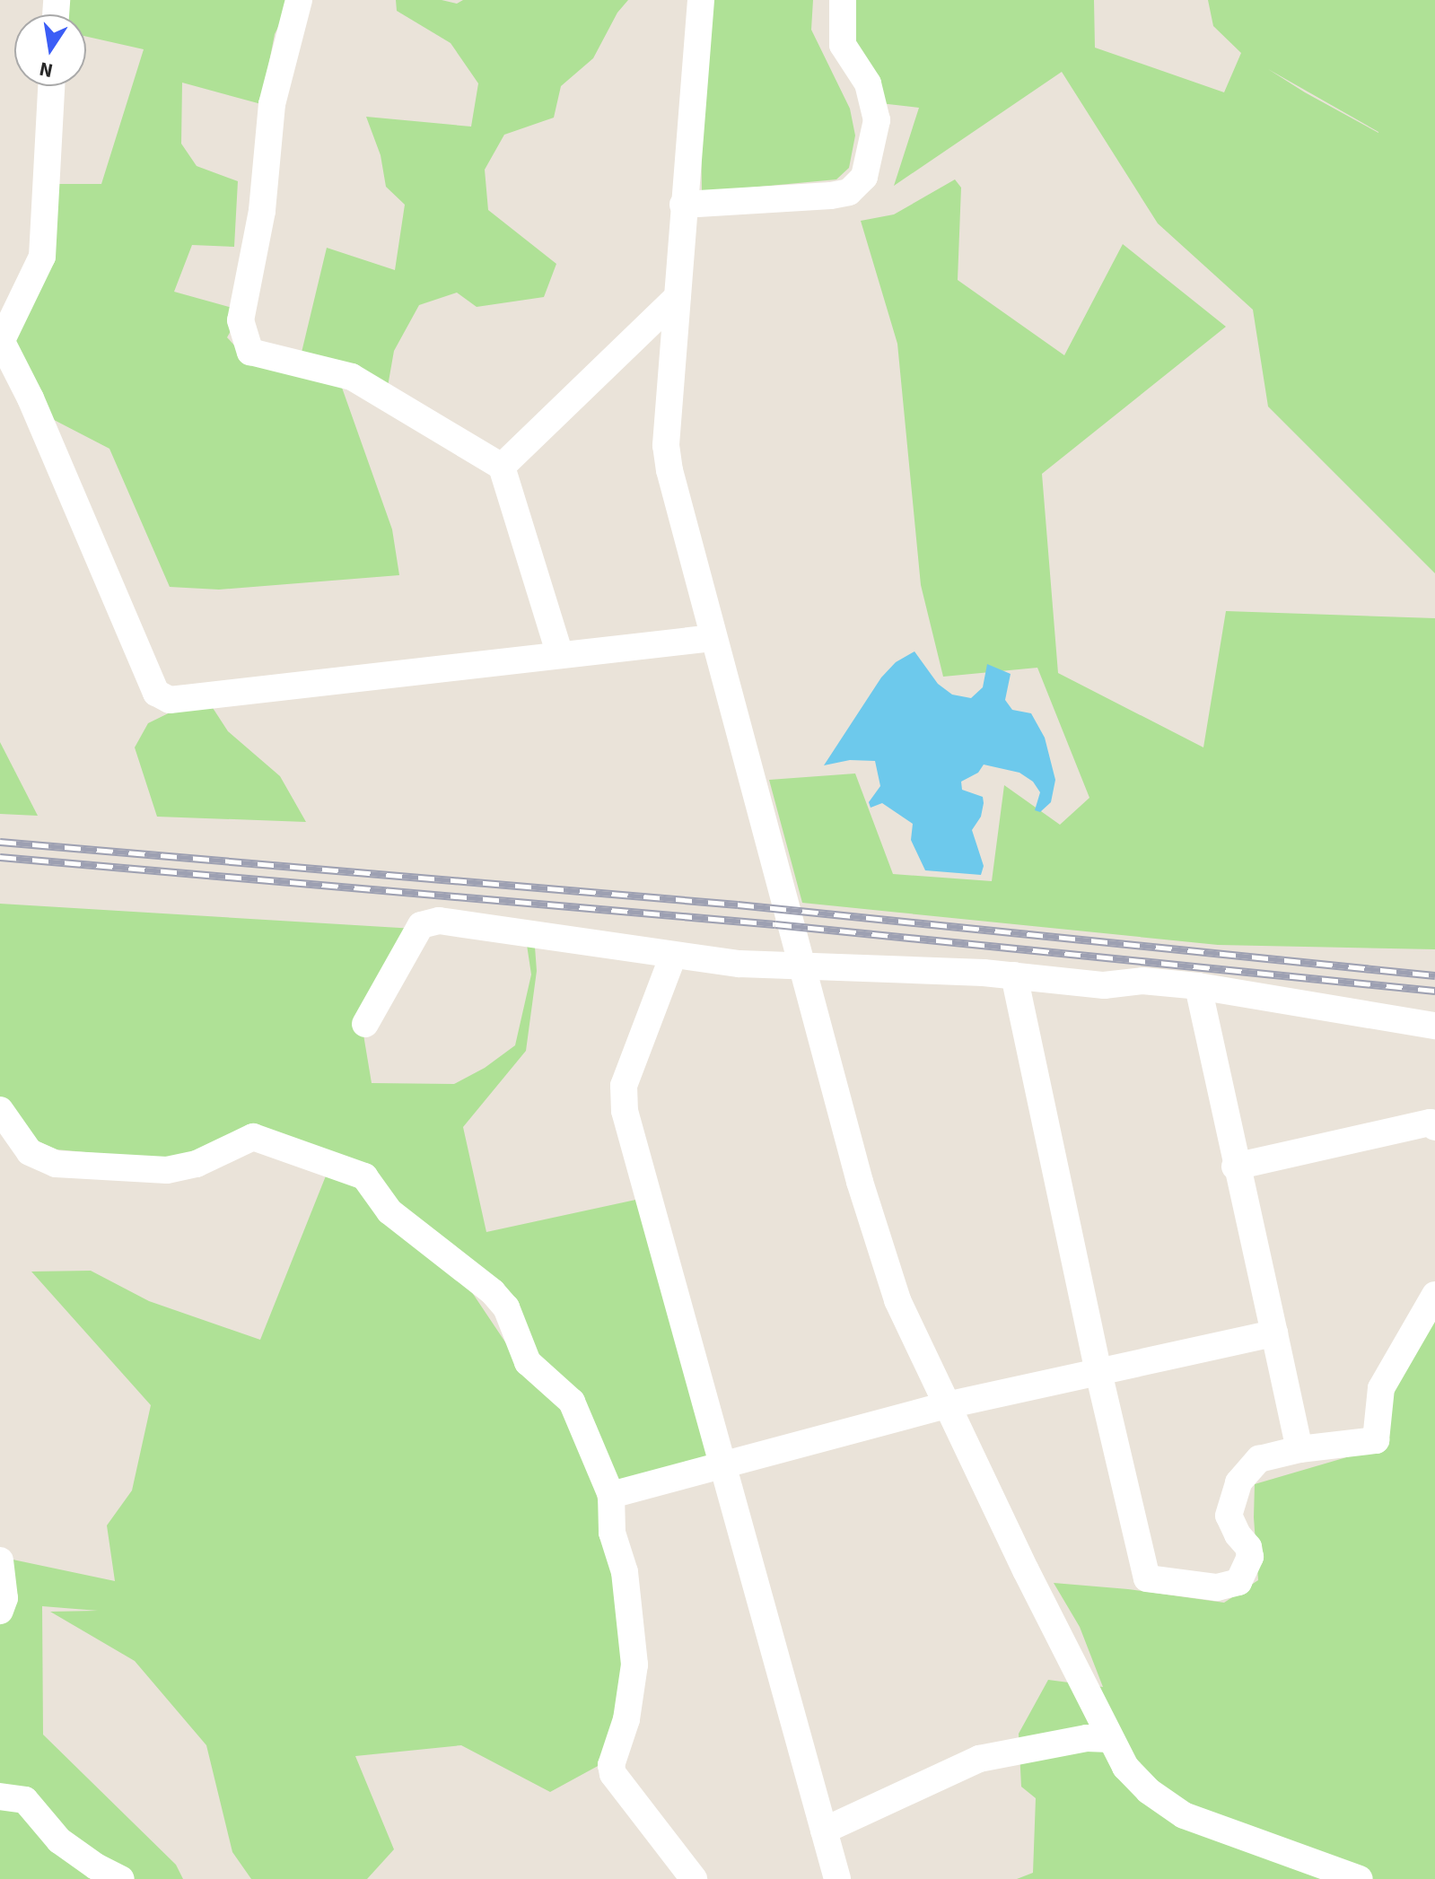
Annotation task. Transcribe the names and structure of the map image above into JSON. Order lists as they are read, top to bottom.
{
  "north": "bottom"
}
